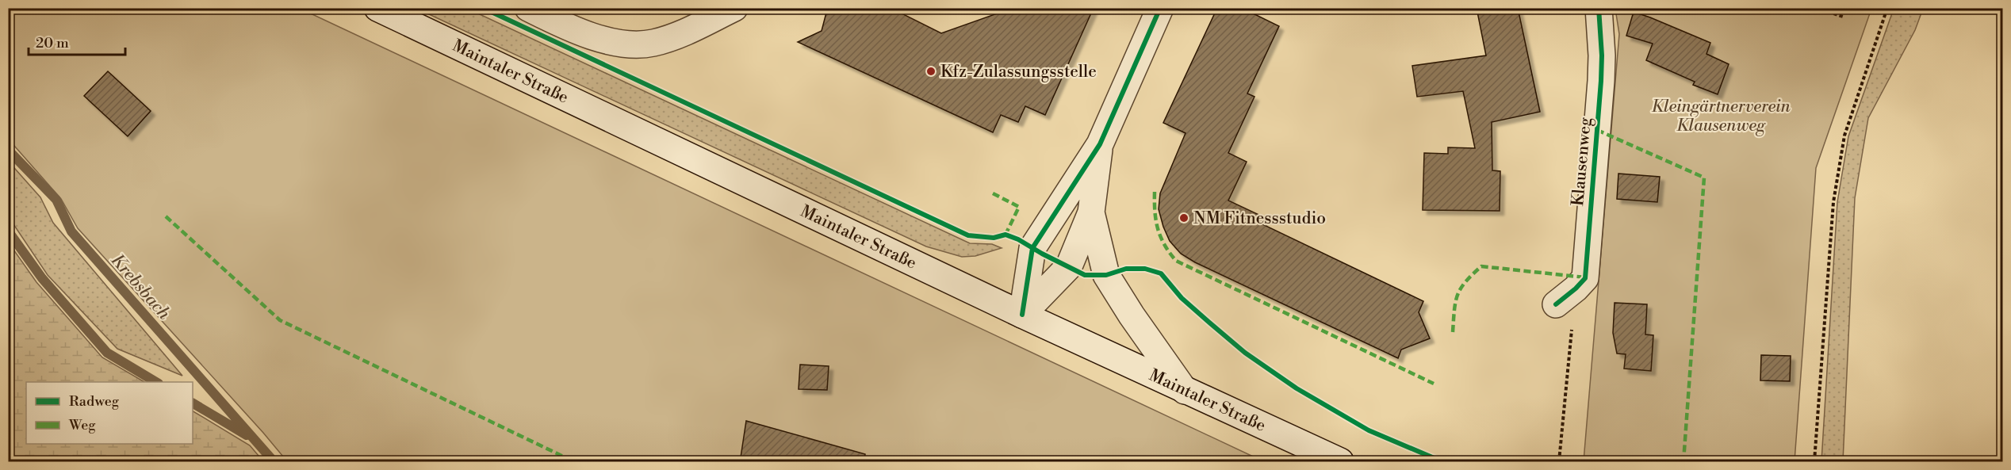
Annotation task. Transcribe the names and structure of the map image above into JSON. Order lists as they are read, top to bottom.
{
  "streets": {
    "street": ["Maintaler Straße", "Klausenweg"]
  },
  "water": ["Krebsbach"],
  "parks": ["Kleingärtnerverein Klausenweg"],
  "places": ["Kfz-Zulassungsstelle", "NM Fitnessstudio"],
  "legend": ["Radweg", "Weg"],
  "scale_bar": "20 m"
}
